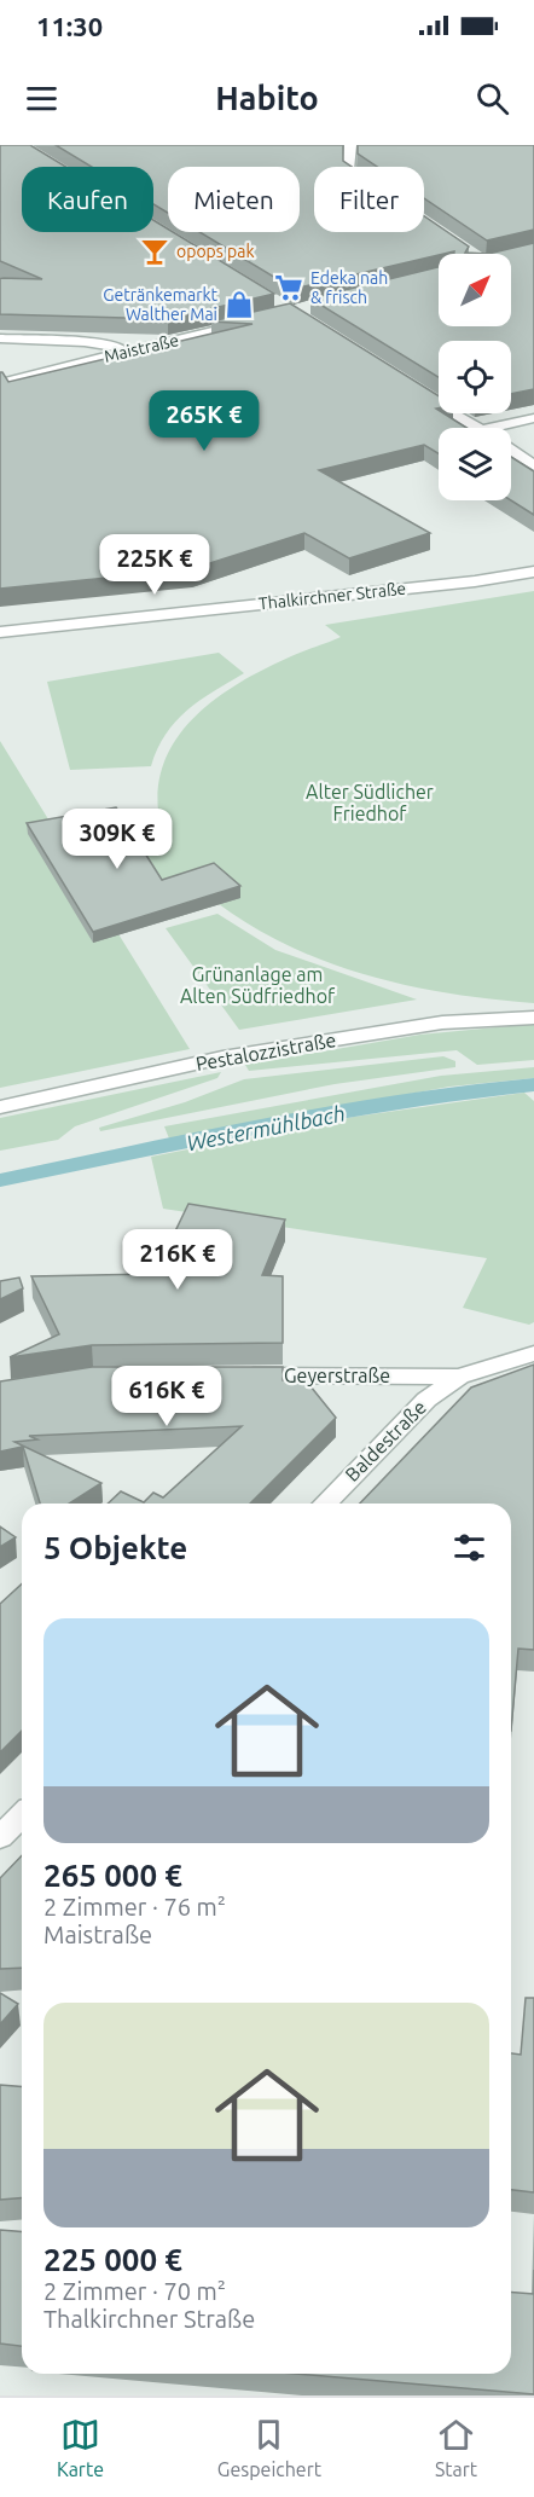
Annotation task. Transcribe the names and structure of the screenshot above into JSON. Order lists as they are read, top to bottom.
{
  "streets": {
    "street": [
      "Maistraße",
      "Thalkirchner Straße",
      "Pestalozzistraße",
      "Geyerstraße",
      "Baldestraße"
    ]
  },
  "crossings": [
    ["Geyerstraße", "Baldestraße"]
  ],
  "water": ["Westermühlbach"],
  "parks": ["Alter Südlicher Friedhof", "Grünanlage am Alten Südfriedhof"],
  "places": {
    "bar": ["opops pak"],
    "supermarket": ["Edeka nah & frisch"],
    "shop": ["Getränkemarkt Walther Mai"]
  },
  "north": "top right",
  "page": {
    "status": "11:30",
    "header": "Habito",
    "chip": ["Kaufen", "Mieten", "Filter"],
    "price": [
      "265K €",
      "225K €",
      "309K €",
      "216K €",
      "616K €"
    ],
    "heading": "5 Objekte",
    "list": [
      {
        "name": "265 000 €",
        "note": "2 Zimmer · 76 m² · Maistraße"
      },
      {
        "name": "225 000 €",
        "note": "2 Zimmer · 70 m² · Thalkirchner Straße"
      }
    ],
    "tabs": ["Karte", "Gespeichert", "Start"]
  }
}
